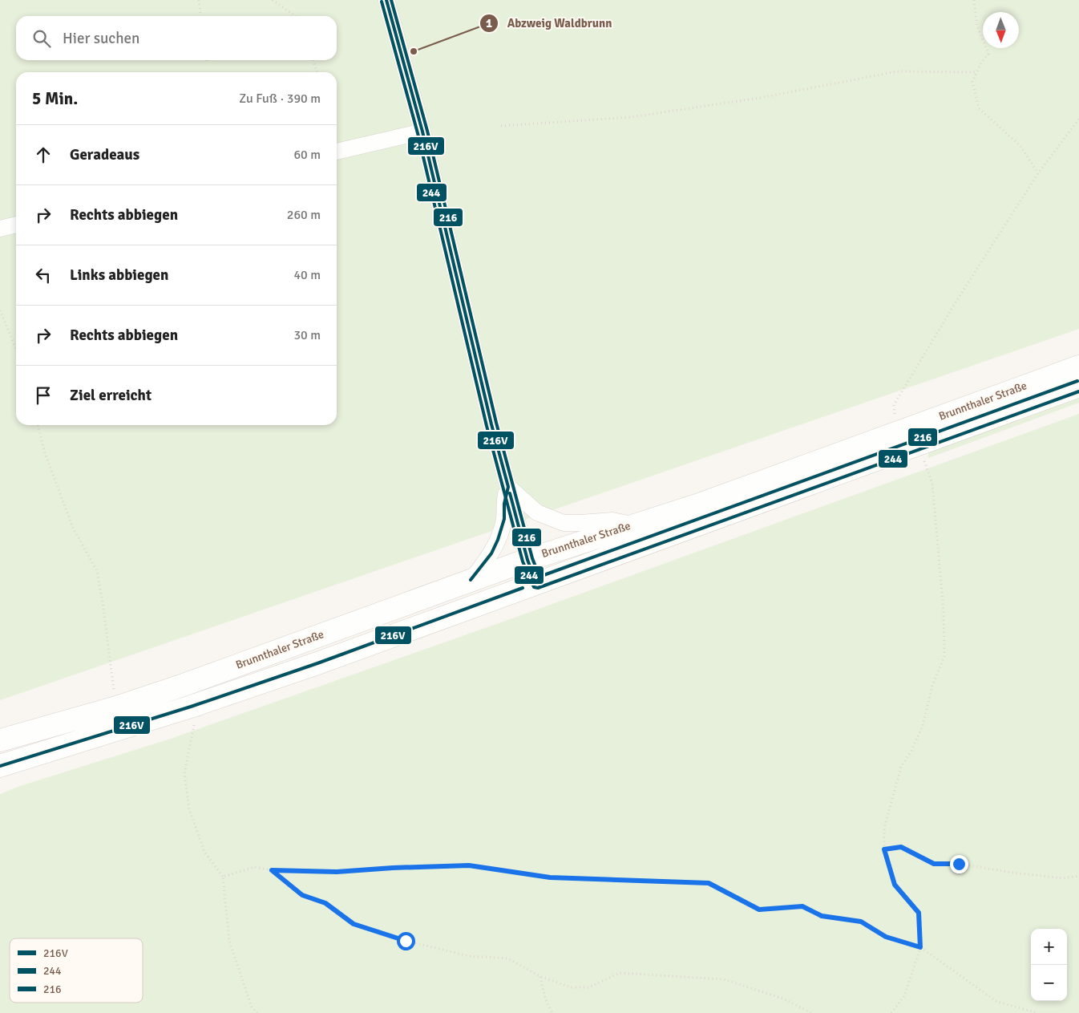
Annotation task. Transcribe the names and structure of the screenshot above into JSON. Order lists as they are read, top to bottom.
{
  "streets": {
    "main road": ["Brunnthaler Straße"]
  },
  "places": ["Abzweig Waldbrunn"],
  "lines": ["transit line 216V", "transit line 216", "transit line 244"],
  "legend": ["216V", "244", "216"],
  "north": "bottom",
  "page": {
    "search": "Hier suchen",
    "heading": ["5 Min.", "Zu Fuß · 390 m"],
    "list": [
      ["Geradeaus", "60 m"],
      ["Rechts abbiegen", "260 m"],
      ["Links abbiegen", "40 m"],
      ["Rechts abbiegen", "30 m"],
      "Ziel erreicht"
    ],
    "map_buttons": ["+", "−"]
  }
}
